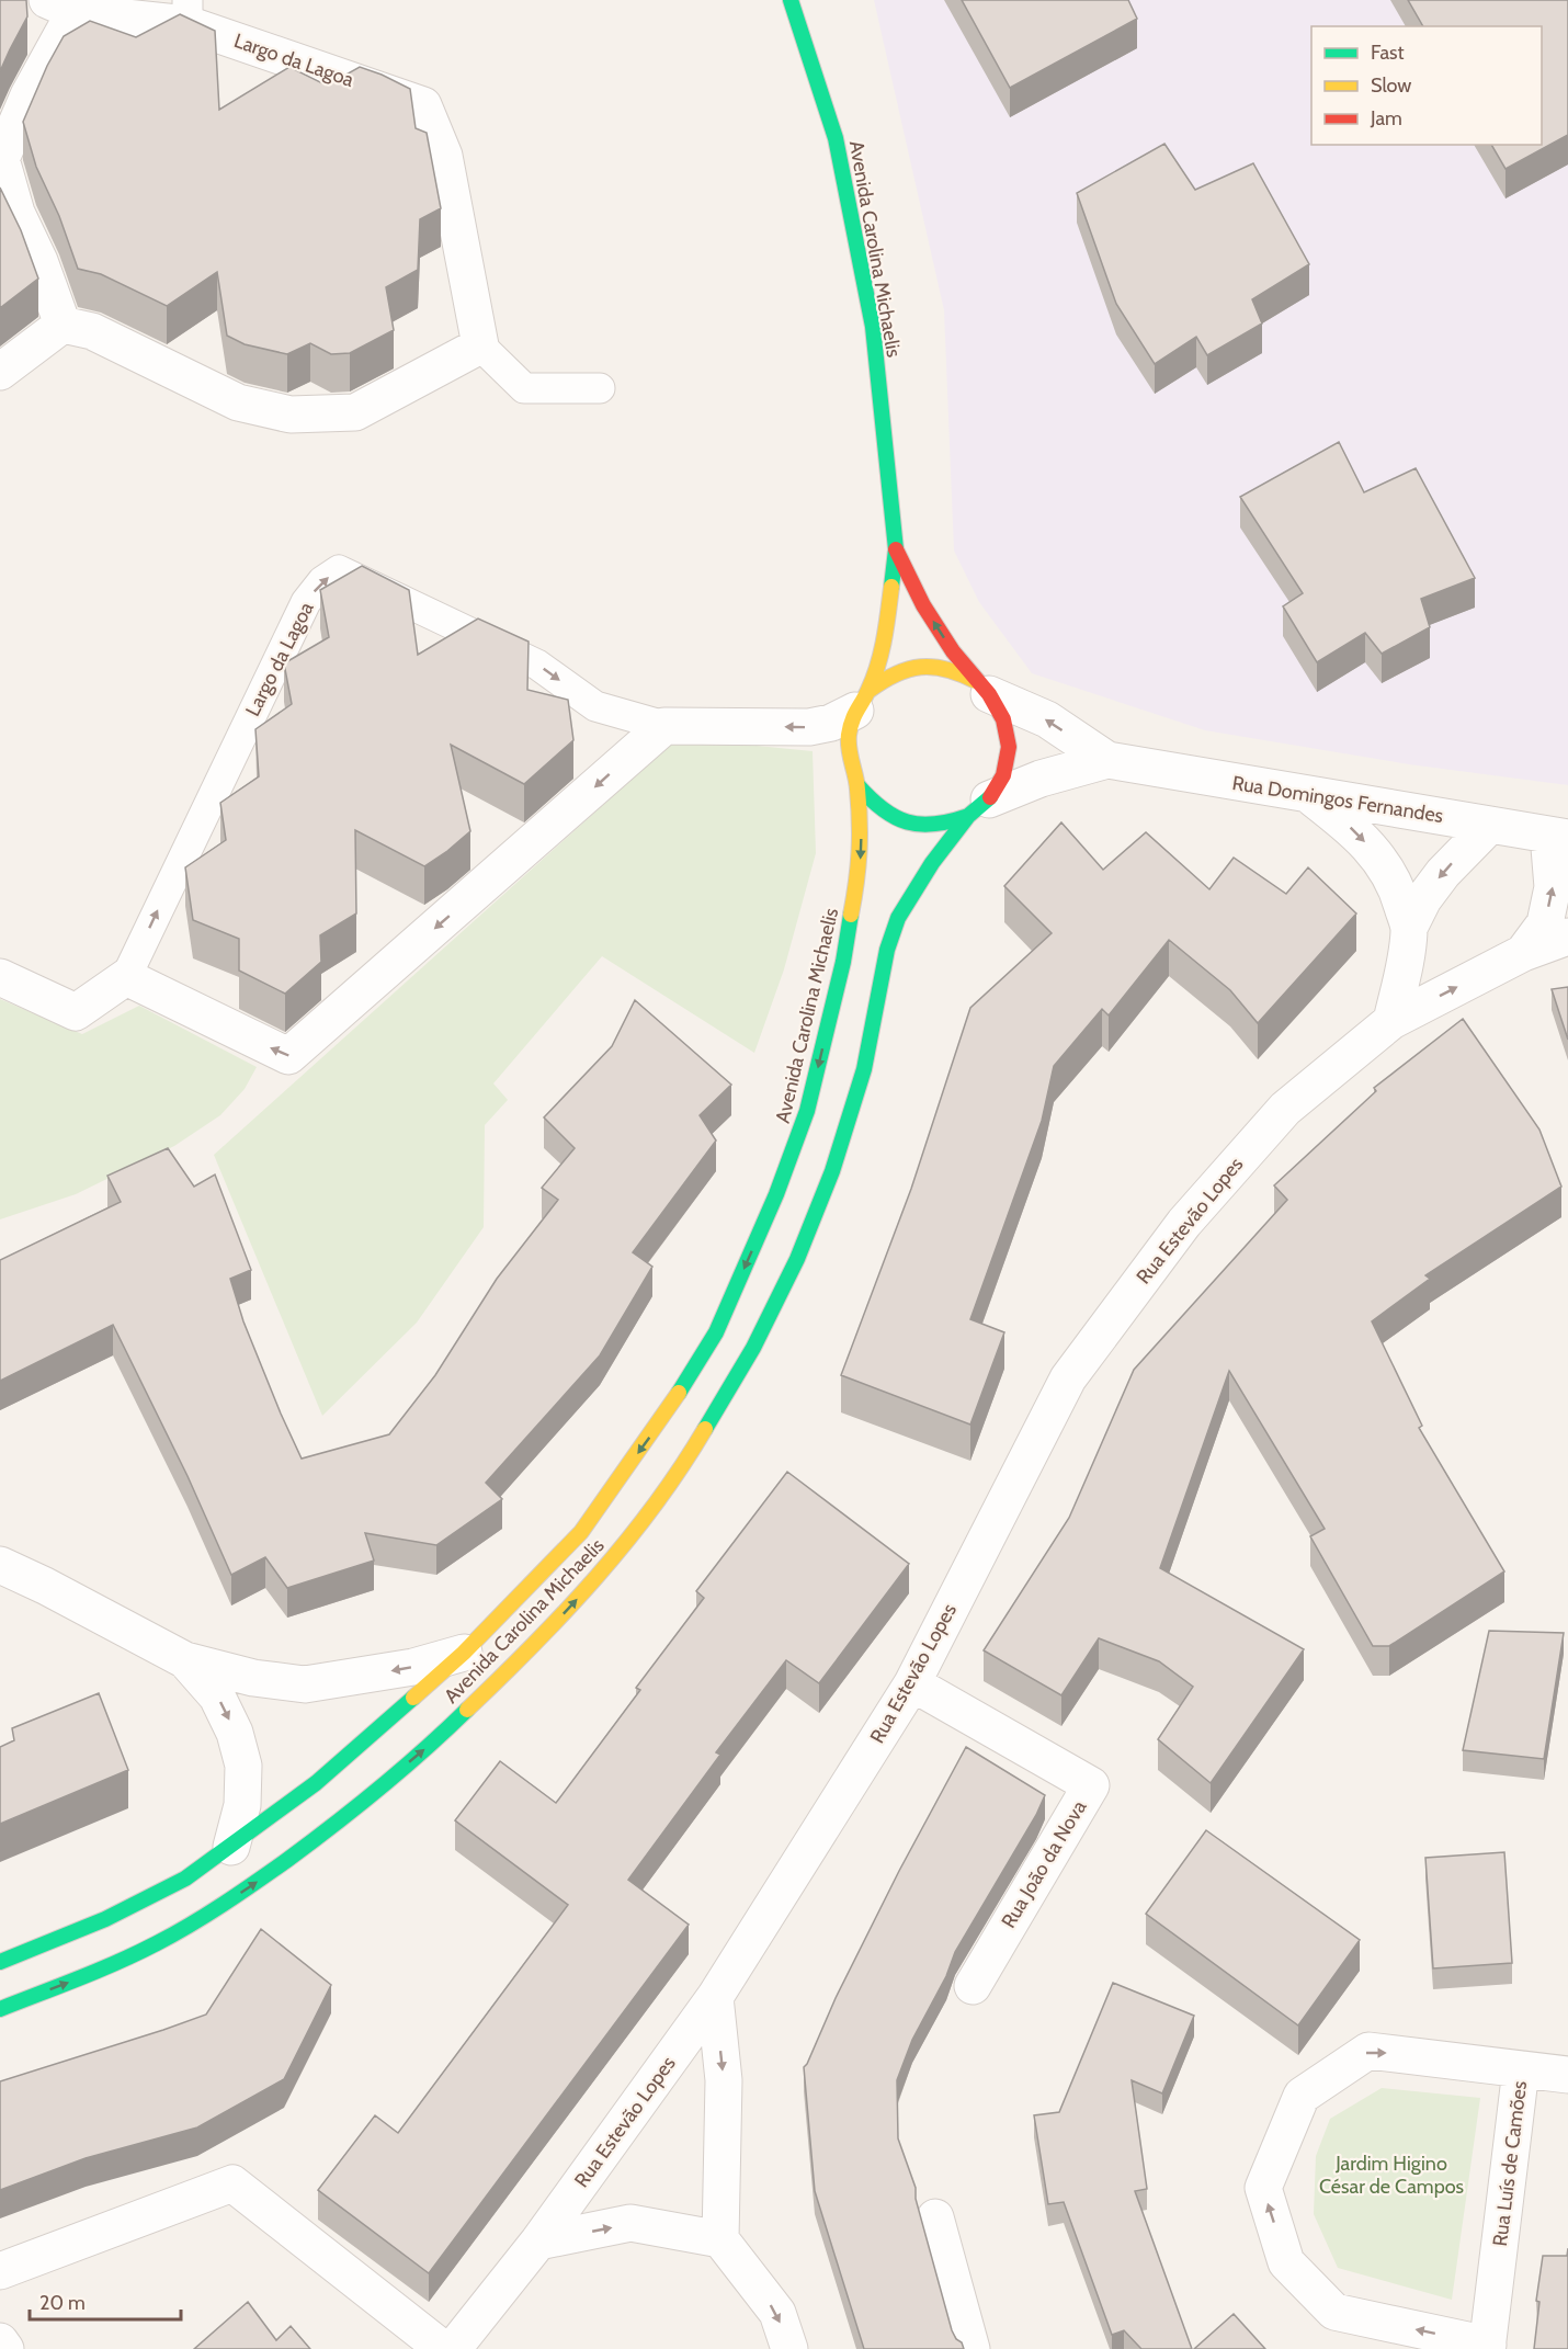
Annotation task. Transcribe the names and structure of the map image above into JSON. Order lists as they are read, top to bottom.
{
  "streets": {
    "street": [
      "Largo da Lagoa",
      "Avenida Carolina Michaelis",
      "Rua Domingos Fernandes",
      "Rua Estevão Lopes",
      "Rua João da Nova",
      "Rua Luís de Camões"
    ]
  },
  "crossings": [
    ["Largo da Lagoa", "Avenida Carolina Michaelis"],
    ["Largo da Lagoa", "Rua Domingos Fernandes"],
    ["Avenida Carolina Michaelis", "Rua Domingos Fernandes"],
    ["Rua Domingos Fernandes", "Rua Estevão Lopes"],
    ["Rua Estevão Lopes", "Rua João da Nova"]
  ],
  "parks": ["Jardim Higino César de Campos"],
  "legend": ["Fast", "Slow", "Jam"],
  "scale_bar": "20 m"
}
